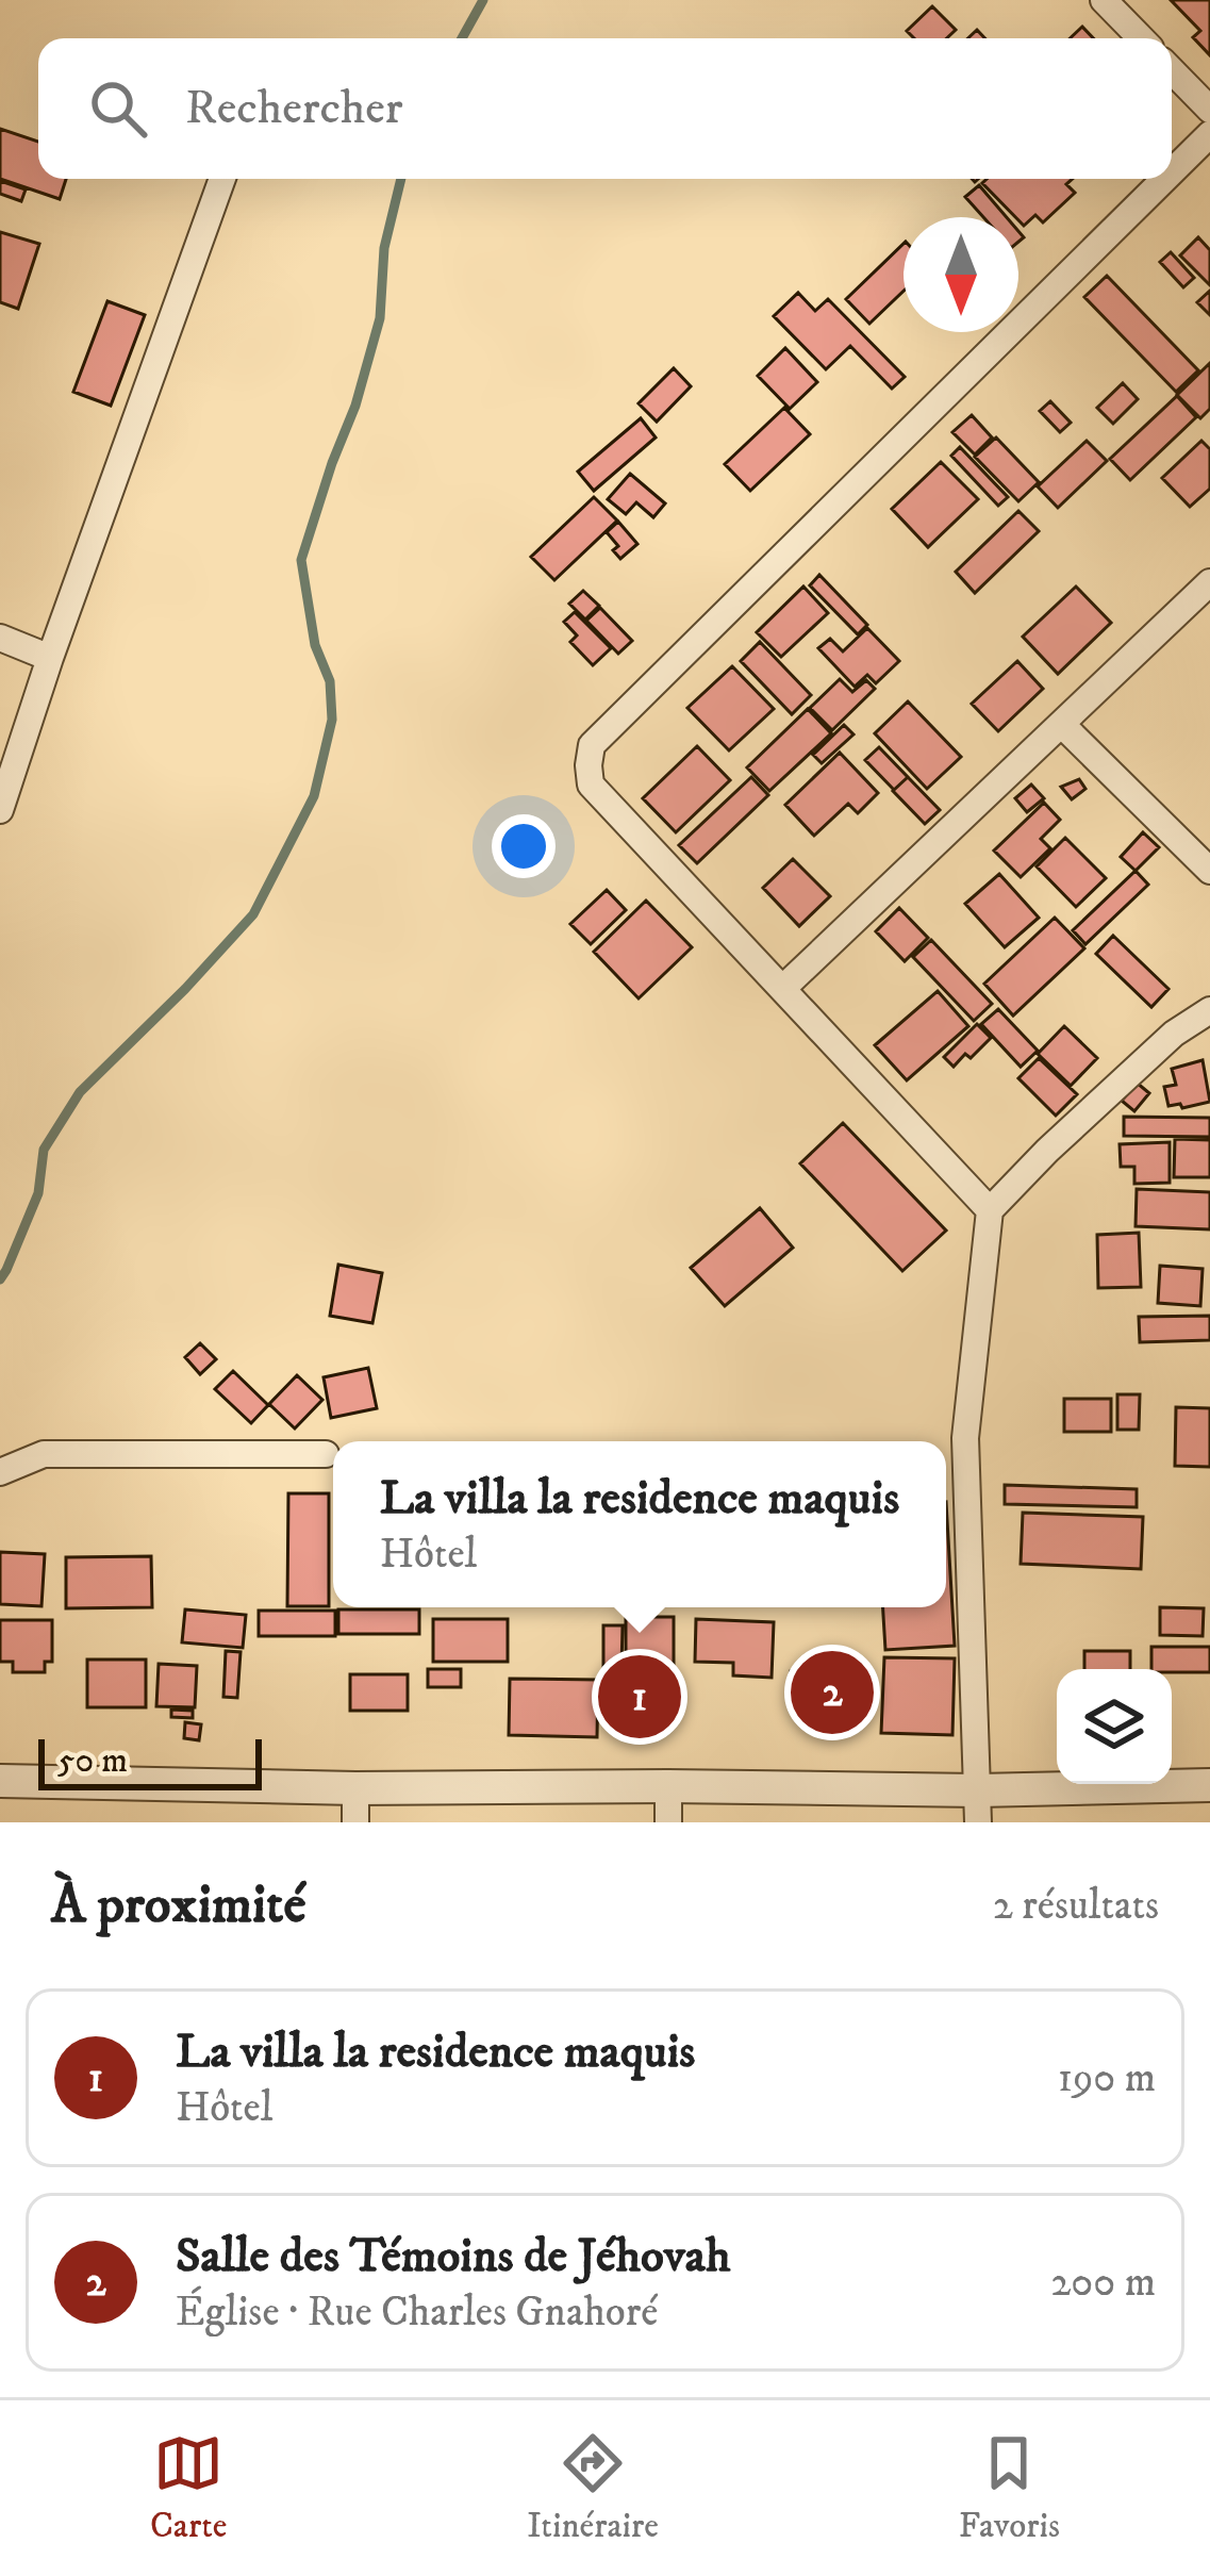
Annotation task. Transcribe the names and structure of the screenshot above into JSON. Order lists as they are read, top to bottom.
{
  "scale_bar": "50 m",
  "north": "bottom",
  "page": {
    "search": "Rechercher",
    "popup": ["La villa la residence maquis", "Hôtel"],
    "pins": ["2", "1"],
    "scale": "50 m",
    "heading": ["À proximité", "2 résultats"],
    "list": [
      {
        "mark": "1",
        "name": "La villa la residence maquis",
        "note": "Hôtel",
        "value": "190 m"
      },
      {
        "mark": "2",
        "name": "Salle des Témoins de Jéhovah",
        "note": "Église · Rue Charles Gnahoré",
        "value": "200 m"
      }
    ],
    "nav": ["Carte", "Itinéraire", "Favoris"]
  }
}
